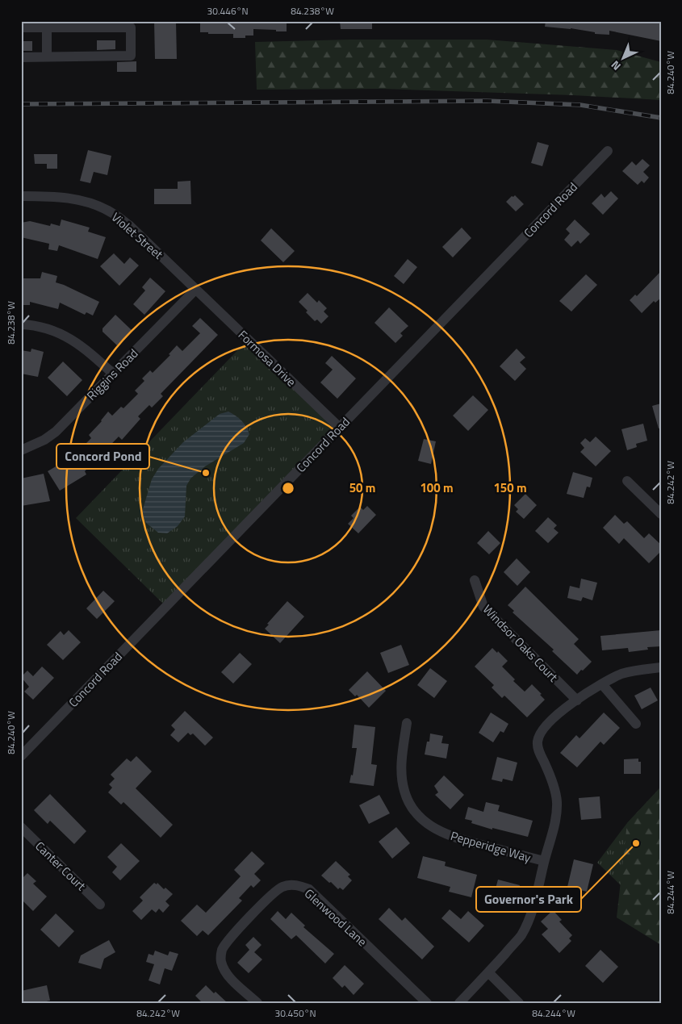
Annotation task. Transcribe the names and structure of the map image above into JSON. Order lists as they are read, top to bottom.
{
  "streets": {
    "street": [
      "Concord Road",
      "Violet Street",
      "Formosa Drive",
      "Riggins Road",
      "Windsor Oaks Court",
      "Pepperidge Way",
      "Canter Court",
      "Glenwood Lane"
    ]
  },
  "crossings": [
    ["Concord Road", "Formosa Drive"],
    ["Violet Street", "Formosa Drive"],
    ["Violet Street", "Riggins Road"],
    ["Formosa Drive", "Riggins Road"]
  ],
  "places": ["Concord Pond", "Governor's Park"],
  "north": "bottom left",
  "coordinates": [
    "30.446°N",
    "84.238°W",
    "84.240°W",
    "84.242°W",
    "84.244°W",
    "30.450°N"
  ],
  "rings": ["50 m", "100 m", "150 m"]
}
